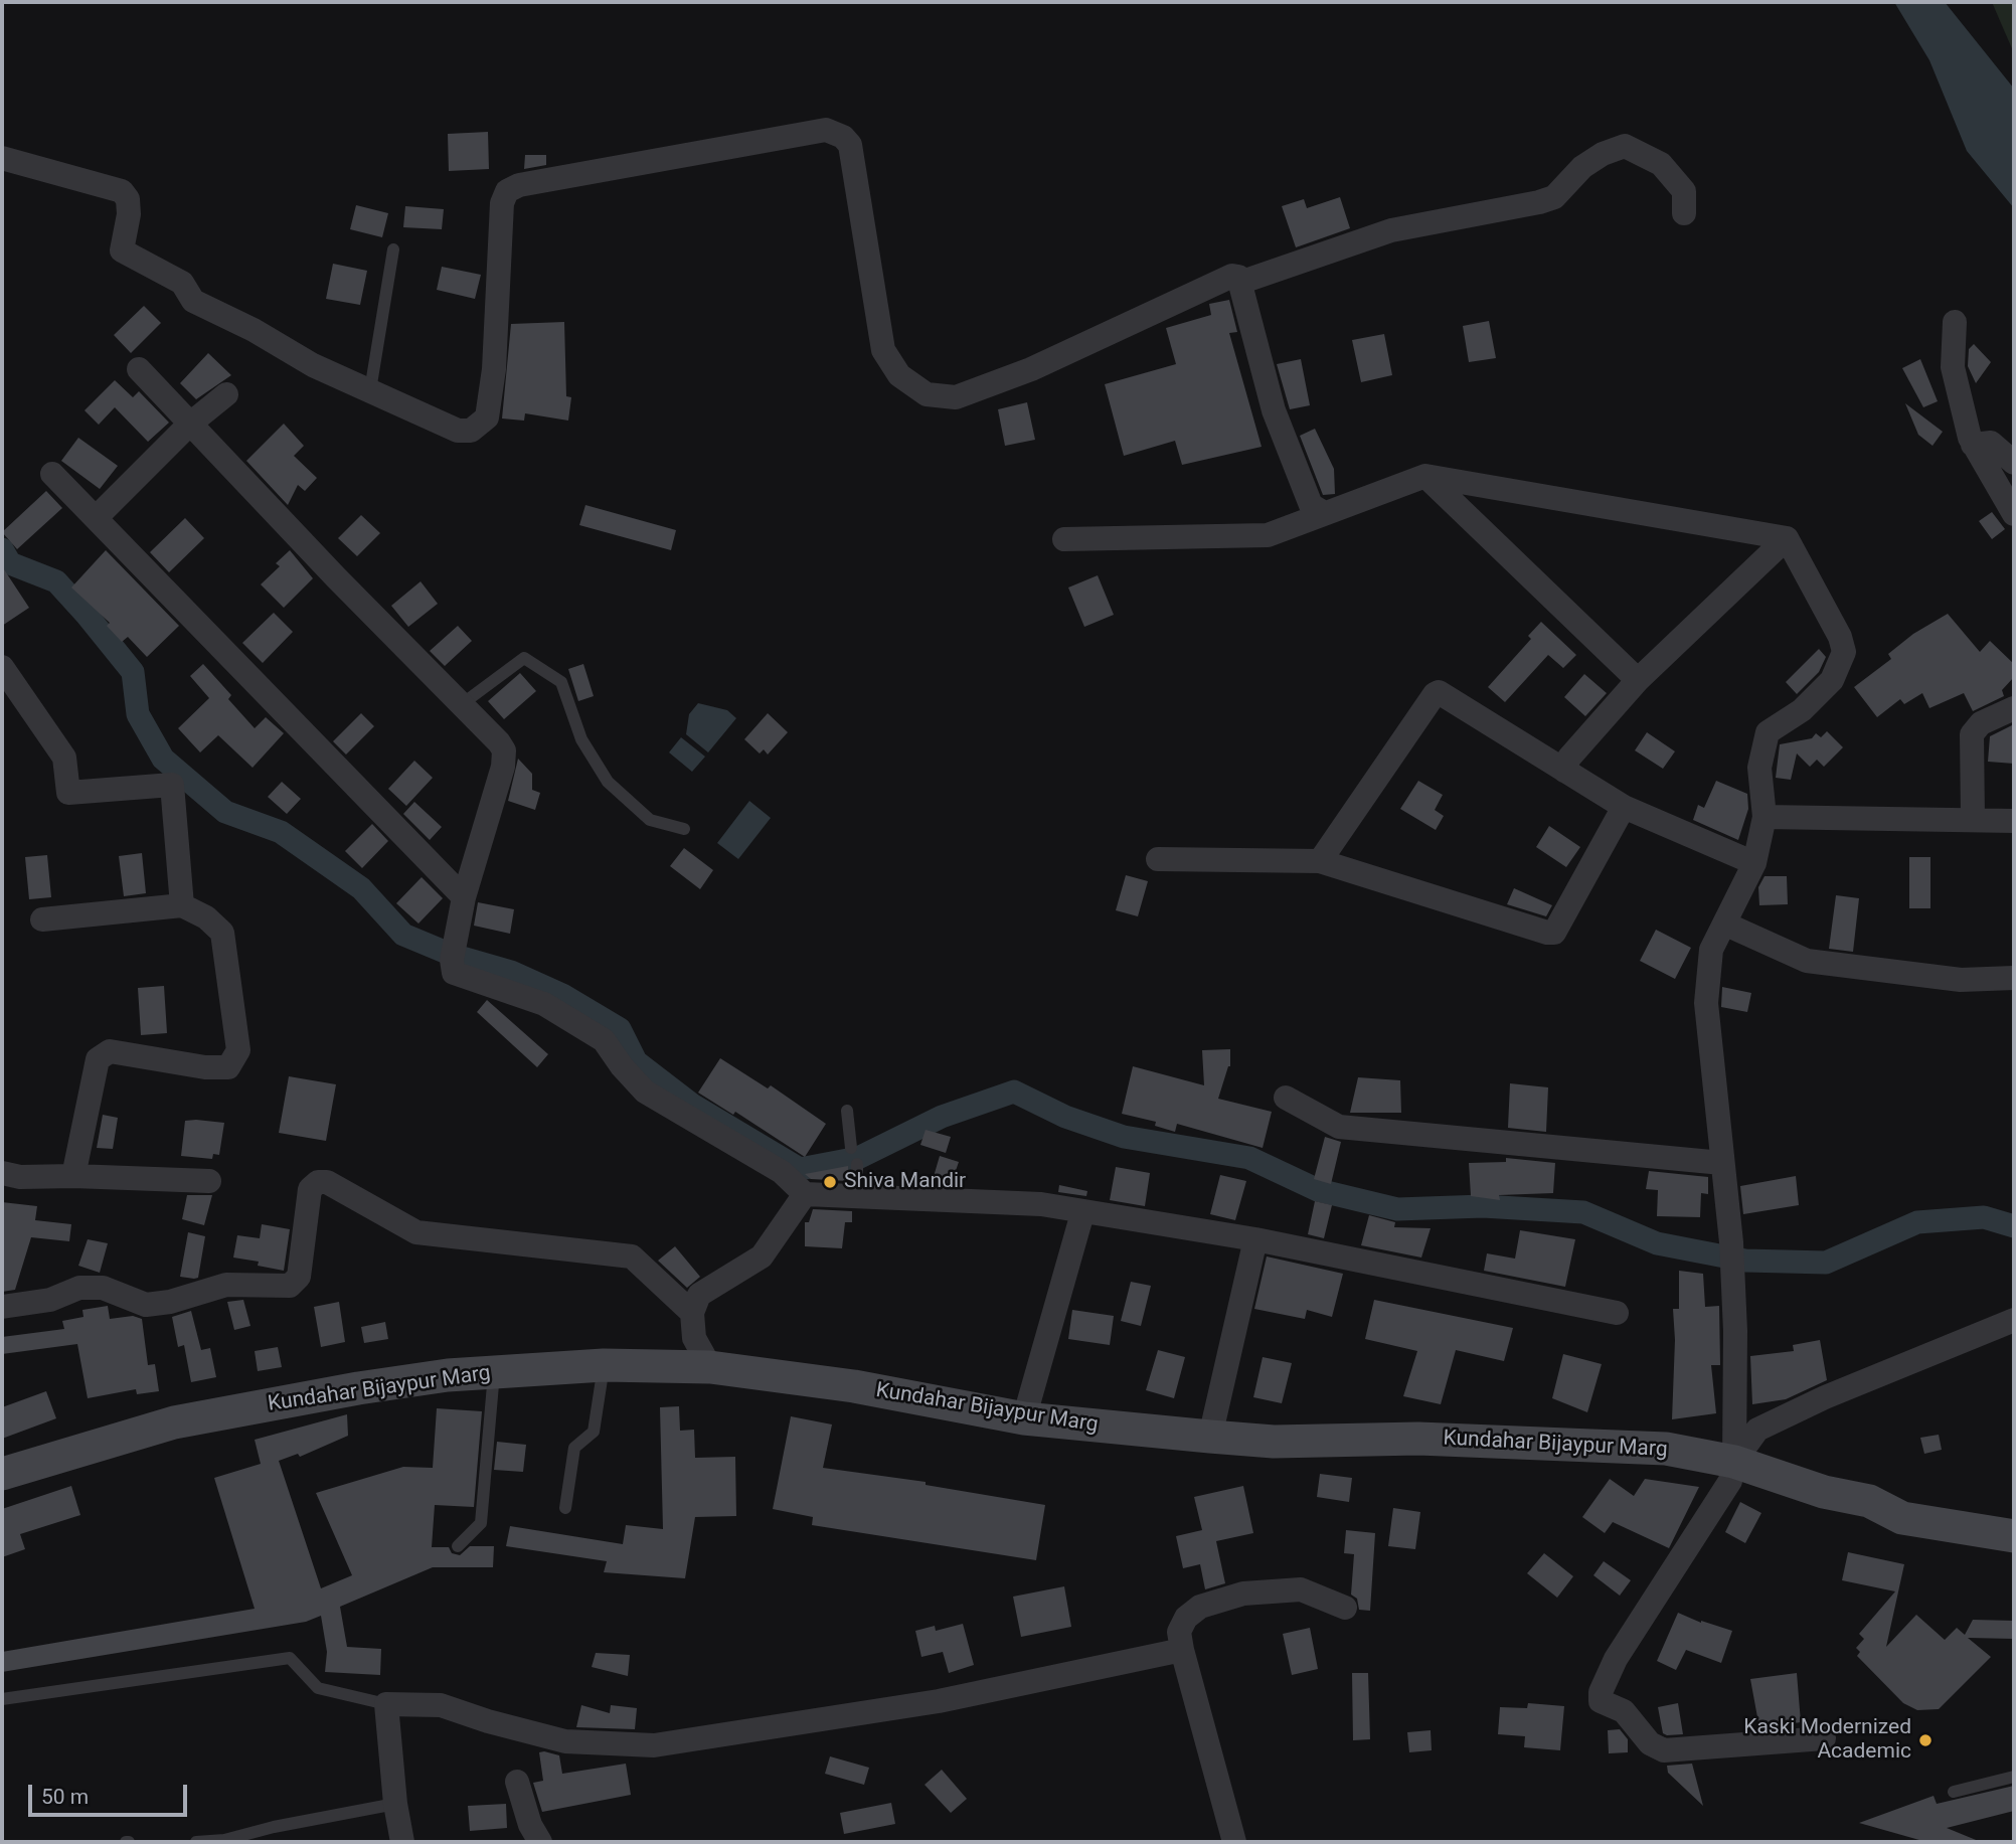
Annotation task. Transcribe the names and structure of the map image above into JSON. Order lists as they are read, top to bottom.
{
  "streets": {
    "main road": ["Kundahar Bijaypur Marg"]
  },
  "places": ["Shiva Mandir", "Kaski Modernized Academic"],
  "scale_bar": "50 m"
}
